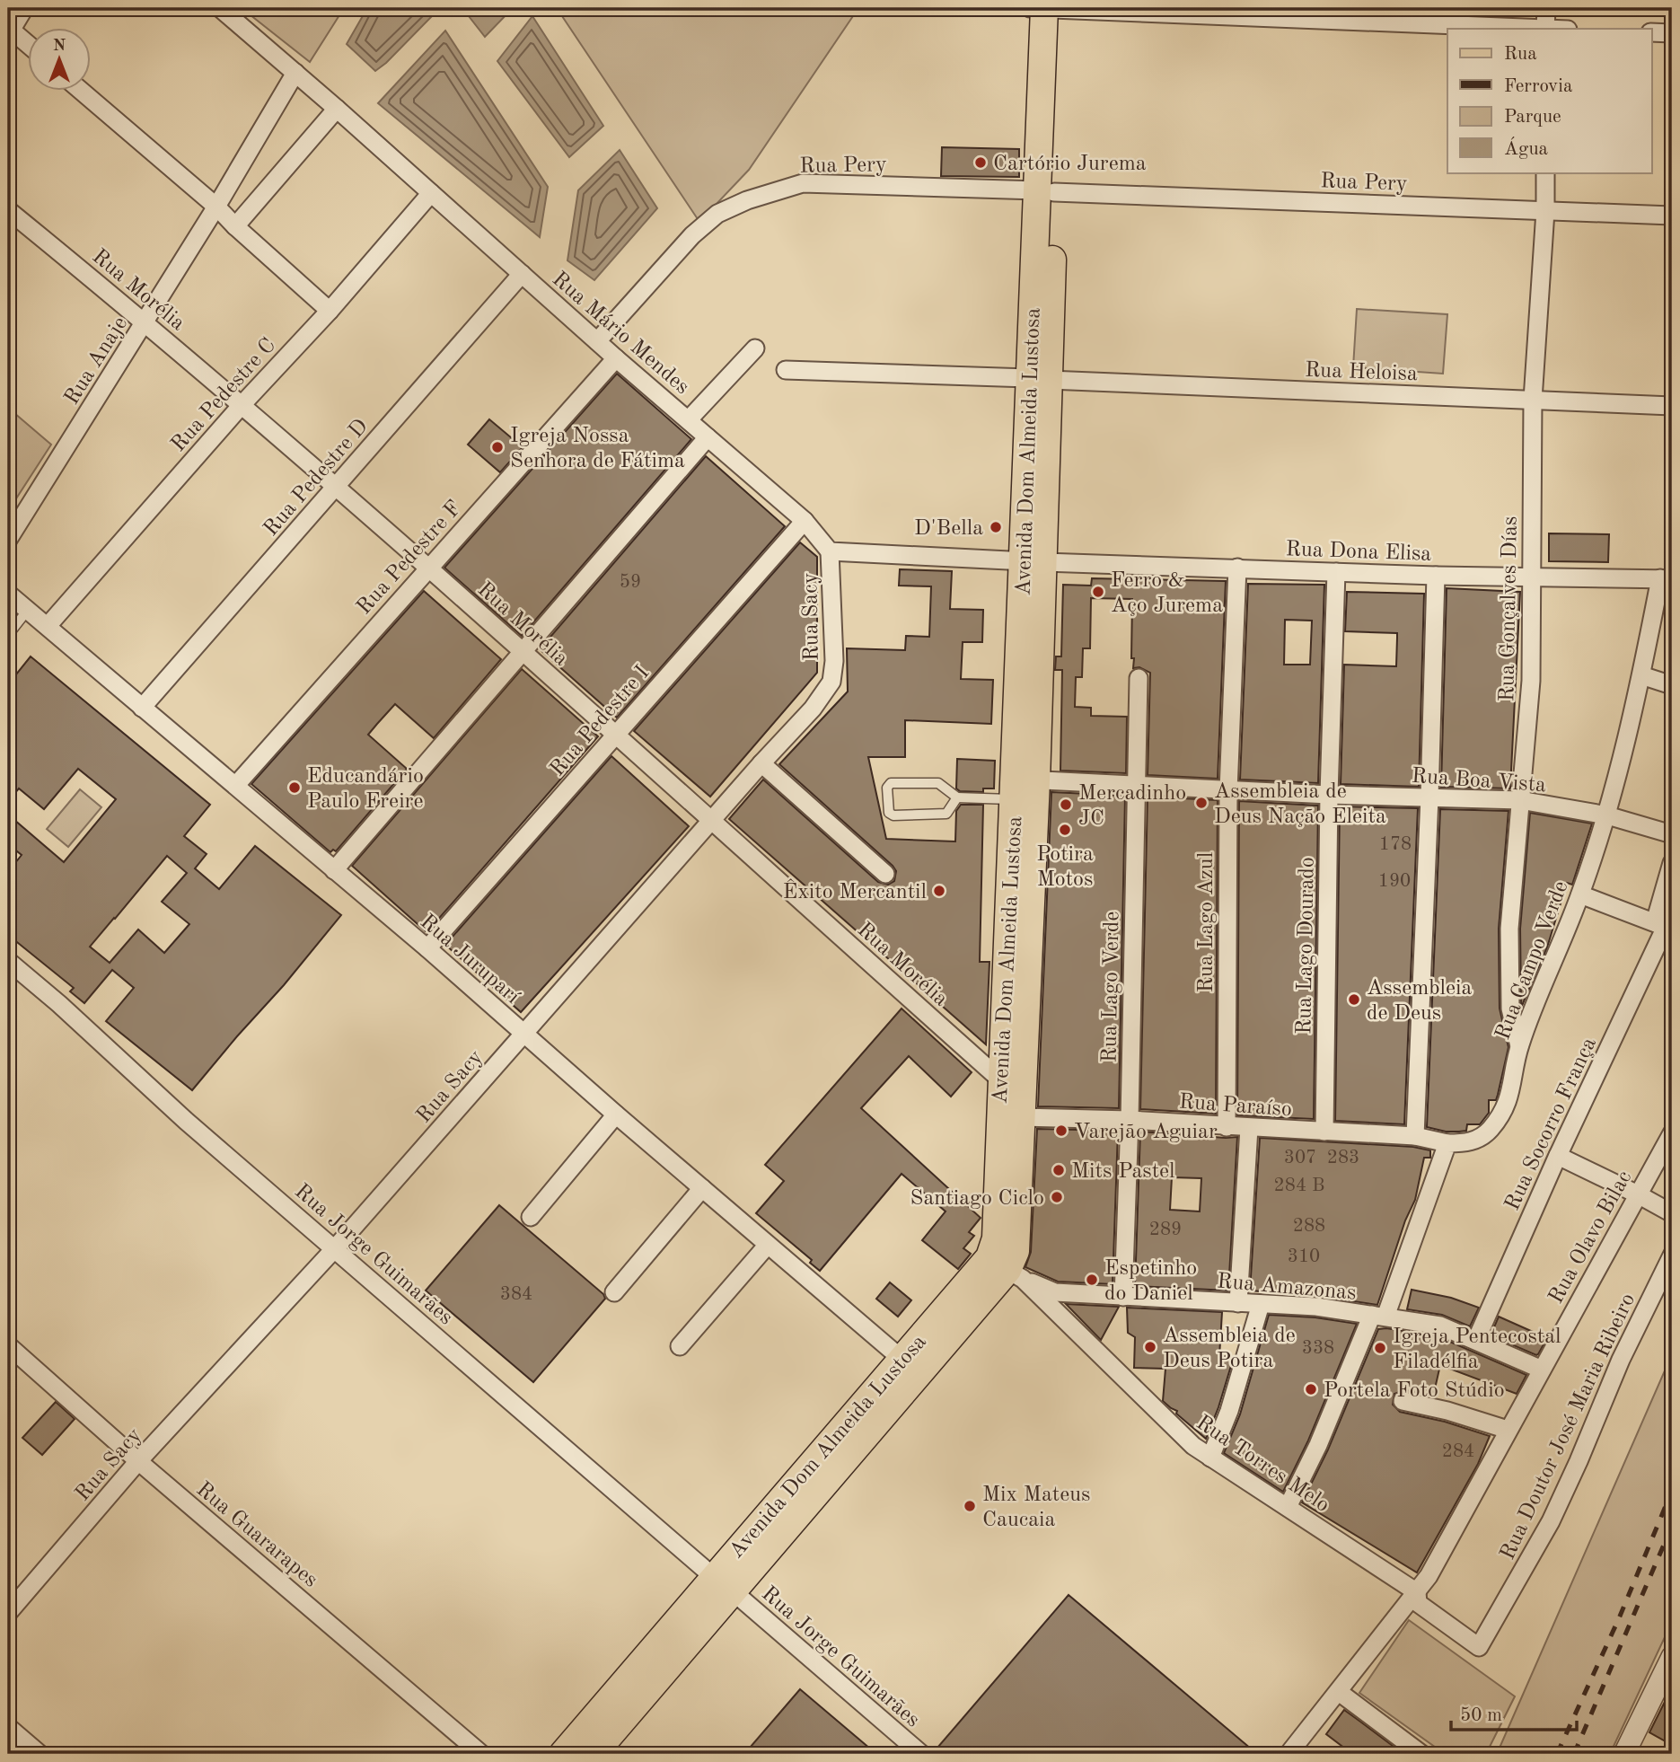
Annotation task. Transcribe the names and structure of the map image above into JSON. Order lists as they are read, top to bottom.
{
  "streets": {
    "main road": ["Avenida Dom Almeida Lustosa"],
    "street": [
      "Rua Pery",
      "Rua Morélia",
      "Rua Mário Mendes",
      "Rua Anaje",
      "Rua Heloisa",
      "Rua Pedestre C",
      "Rua Pedestre D",
      "Rua Dona Elisa",
      "Rua Pedestre F",
      "Rua Gonçalves Días",
      "Rua Sacy",
      "Rua Pedestre I",
      "Rua Boa Vista",
      "Rua Lago Azul",
      "Rua Lago Dourado",
      "Rua Juruparí",
      "Rua Campo Verde",
      "Rua Lago Verde",
      "Rua Paraíso",
      "Rua Socorro França",
      "Rua Olavo Bilac",
      "Rua Jorge Guimarães",
      "Rua Amazonas",
      "Rua Doutor José Maria Ribeiro",
      "Rua Torres Melo",
      "Rua Guararapes"
    ]
  },
  "crossings": [
    ["Rua Pery", "Rua Mário Mendes"],
    ["Rua Pery", "Avenida Dom Almeida Lustosa"],
    ["Rua Pery", "Rua Gonçalves Días"],
    ["Rua Morélia", "Rua Anaje"],
    ["Rua Morélia", "Rua Pedestre C"],
    ["Rua Morélia", "Avenida Dom Almeida Lustosa"],
    ["Rua Morélia", "Rua Pedestre D"],
    ["Rua Morélia", "Rua Pedestre F"],
    ["Rua Morélia", "Rua Sacy"],
    ["Rua Morélia", "Rua Pedestre I"],
    ["Rua Mário Mendes", "Rua Anaje"],
    ["Rua Mário Mendes", "Rua Pedestre C"],
    ["Rua Mário Mendes", "Rua Pedestre D"],
    ["Rua Mário Mendes", "Rua Pedestre F"],
    ["Rua Mário Mendes", "Rua Sacy"],
    ["Rua Mário Mendes", "Rua Pedestre I"],
    ["Rua Heloisa", "Avenida Dom Almeida Lustosa"],
    ["Rua Heloisa", "Rua Gonçalves Días"],
    ["Rua Pedestre C", "Rua Juruparí"],
    ["Avenida Dom Almeida Lustosa", "Rua Dona Elisa"],
    ["Avenida Dom Almeida Lustosa", "Rua Boa Vista"],
    ["Avenida Dom Almeida Lustosa", "Rua Juruparí"],
    ["Avenida Dom Almeida Lustosa", "Rua Paraíso"],
    ["Avenida Dom Almeida Lustosa", "Rua Jorge Guimarães"],
    ["Avenida Dom Almeida Lustosa", "Rua Amazonas"],
    ["Avenida Dom Almeida Lustosa", "Rua Torres Melo"],
    ["Rua Pedestre D", "Rua Juruparí"],
    ["Rua Dona Elisa", "Rua Gonçalves Días"],
    ["Rua Dona Elisa", "Rua Lago Azul"],
    ["Rua Dona Elisa", "Rua Lago Dourado"],
    ["Rua Dona Elisa", "Rua Campo Verde"],
    ["Rua Pedestre F", "Rua Juruparí"],
    ["Rua Gonçalves Días", "Rua Boa Vista"],
    ["Rua Gonçalves Días", "Rua Campo Verde"],
    ["Rua Sacy", "Rua Juruparí"],
    ["Rua Sacy", "Rua Jorge Guimarães"],
    ["Rua Sacy", "Rua Guararapes"],
    ["Rua Pedestre I", "Rua Juruparí"],
    ["Rua Boa Vista", "Rua Lago Azul"],
    ["Rua Boa Vista", "Rua Lago Dourado"],
    ["Rua Boa Vista", "Rua Campo Verde"],
    ["Rua Boa Vista", "Rua Lago Verde"],
    ["Rua Lago Azul", "Rua Paraíso"],
    ["Rua Lago Dourado", "Rua Paraíso"],
    ["Rua Campo Verde", "Rua Paraíso"],
    ["Rua Lago Verde", "Rua Paraíso"],
    ["Rua Lago Verde", "Rua Amazonas"],
    ["Rua Socorro França", "Rua Amazonas"],
    ["Rua Olavo Bilac", "Rua Amazonas"],
    ["Rua Olavo Bilac", "Rua Torres Melo"],
    ["Rua Amazonas", "Rua Torres Melo"],
    ["Rua Doutor José Maria Ribeiro", "Rua Torres Melo"]
  ],
  "places": [
    "Cartório Jurema",
    "Igreja Nossa Senhora de Fátima",
    "D'Bella",
    "Ferro & Aço Jurema",
    "Educandário Paulo Freire",
    "Assembleia de Deus Nação Eleita",
    "Mercadinho JC",
    "Potira Motos",
    "Êxito Mercantil",
    "Assembleia de Deus",
    "Varejão Aguiar",
    "Mits Pastel",
    "Santiago Ciclo",
    "Espetinho do Daniel",
    "Assembleia de Deus Potira",
    "Igreja Pentecostal Filadélfia",
    "Portela Foto Stúdio",
    "Mix Mateus Caucaia"
  ],
  "house_numbers": [
    "59",
    "178",
    "190",
    "307",
    "283",
    "284 B",
    "288",
    "289",
    "310",
    "384",
    "338",
    "284"
  ],
  "legend": [
    "Rua",
    "Ferrovia",
    "Parque",
    "Água"
  ],
  "scale_bar": "50 m",
  "north": "top"
}
